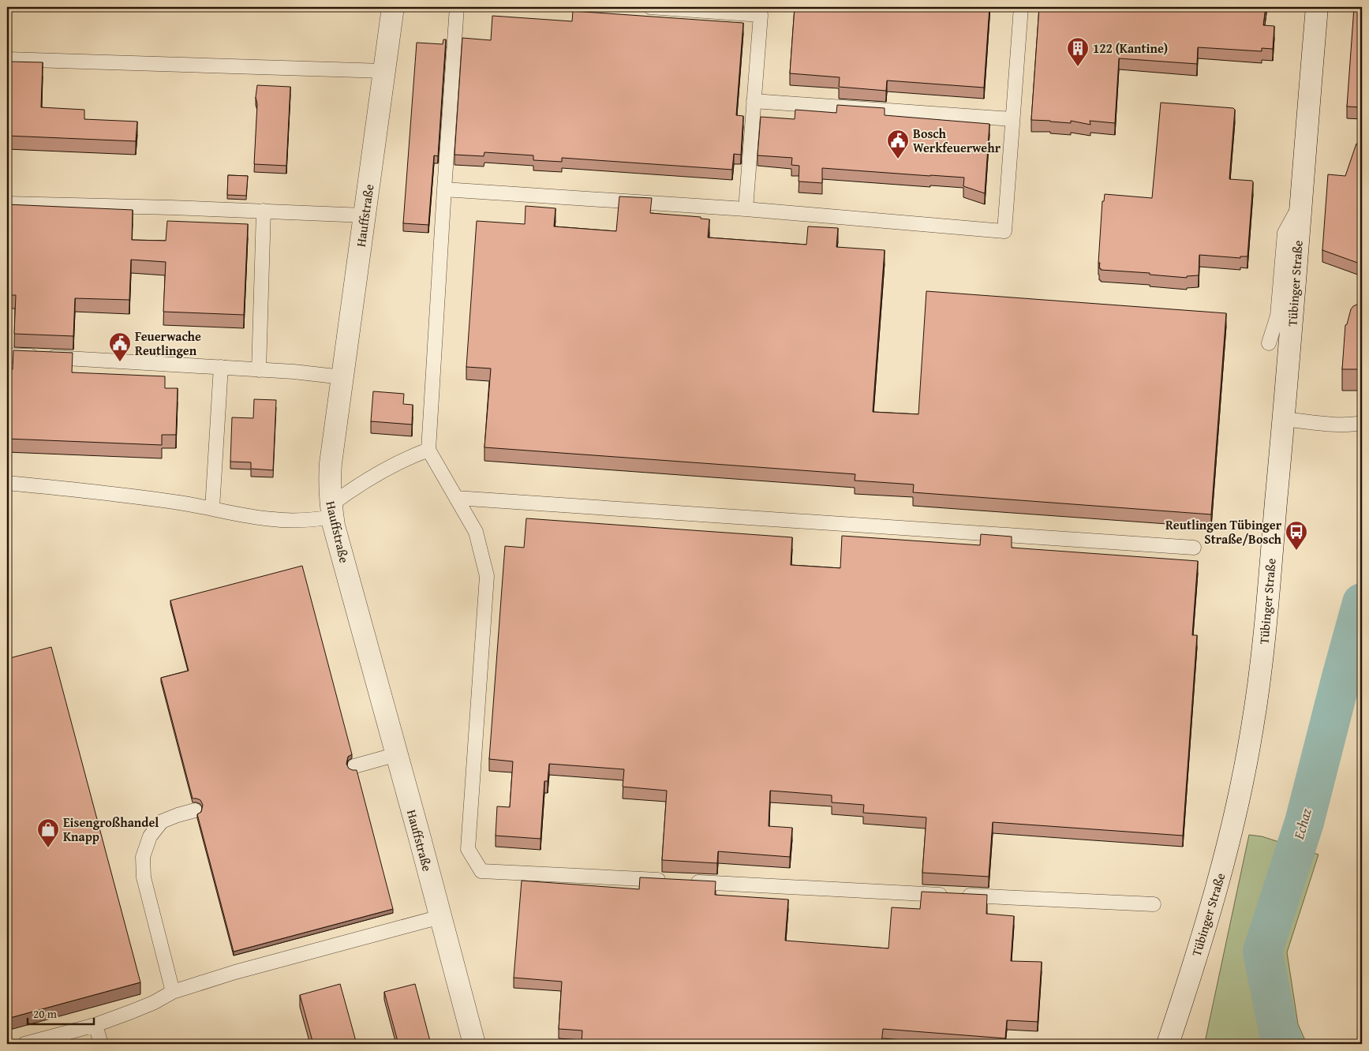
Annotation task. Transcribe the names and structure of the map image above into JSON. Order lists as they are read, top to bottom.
{
  "streets": {
    "street": ["Hauffstraße", "Tübinger Straße"]
  },
  "water": ["Echaz"],
  "places": {
    "building": ["122 (Kantine)"],
    "public building": ["Bosch Werkfeuerwehr", "Feuerwache Reutlingen"],
    "bus stop": ["Reutlingen Tübinger Straße/Bosch"],
    "shop": ["Eisengroßhandel Knapp"]
  },
  "scale_bar": "20 m"
}
